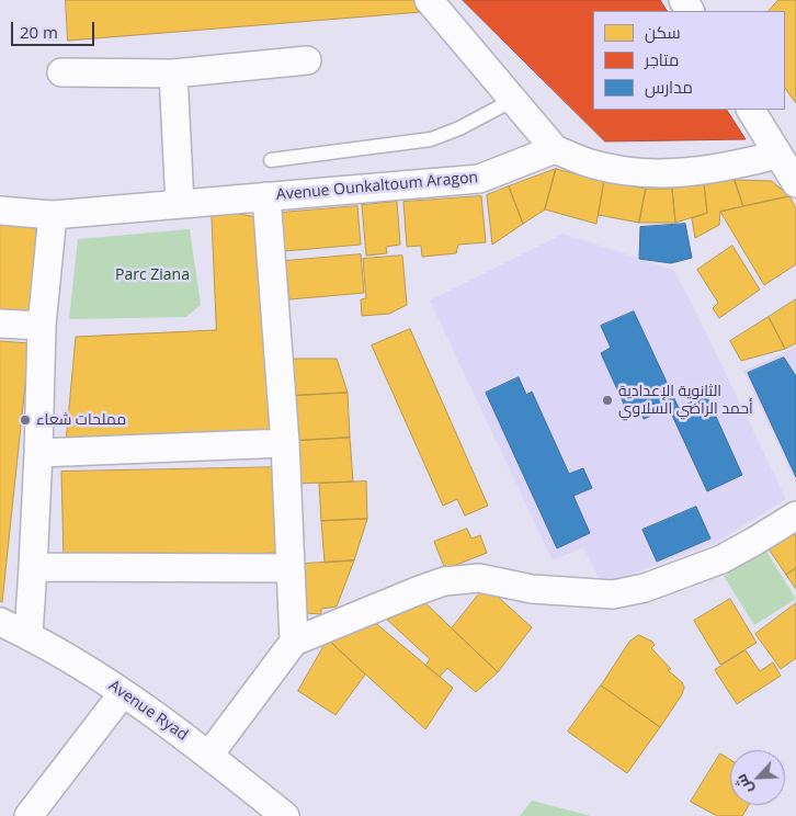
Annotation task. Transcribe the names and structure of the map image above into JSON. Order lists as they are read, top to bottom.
{
  "streets": {
    "street": ["Avenue Ounkaltoum Aragon", "Avenue Ryad"]
  },
  "parks": ["Parc Ziana"],
  "places": ["الثانوية الإعدادية أحمد الراضي السلاوي", "مملحات شعاء"],
  "legend": ["سكن", "متاجر", "مدارس"],
  "scale_bar": "20 m",
  "north": "bottom left"
}
